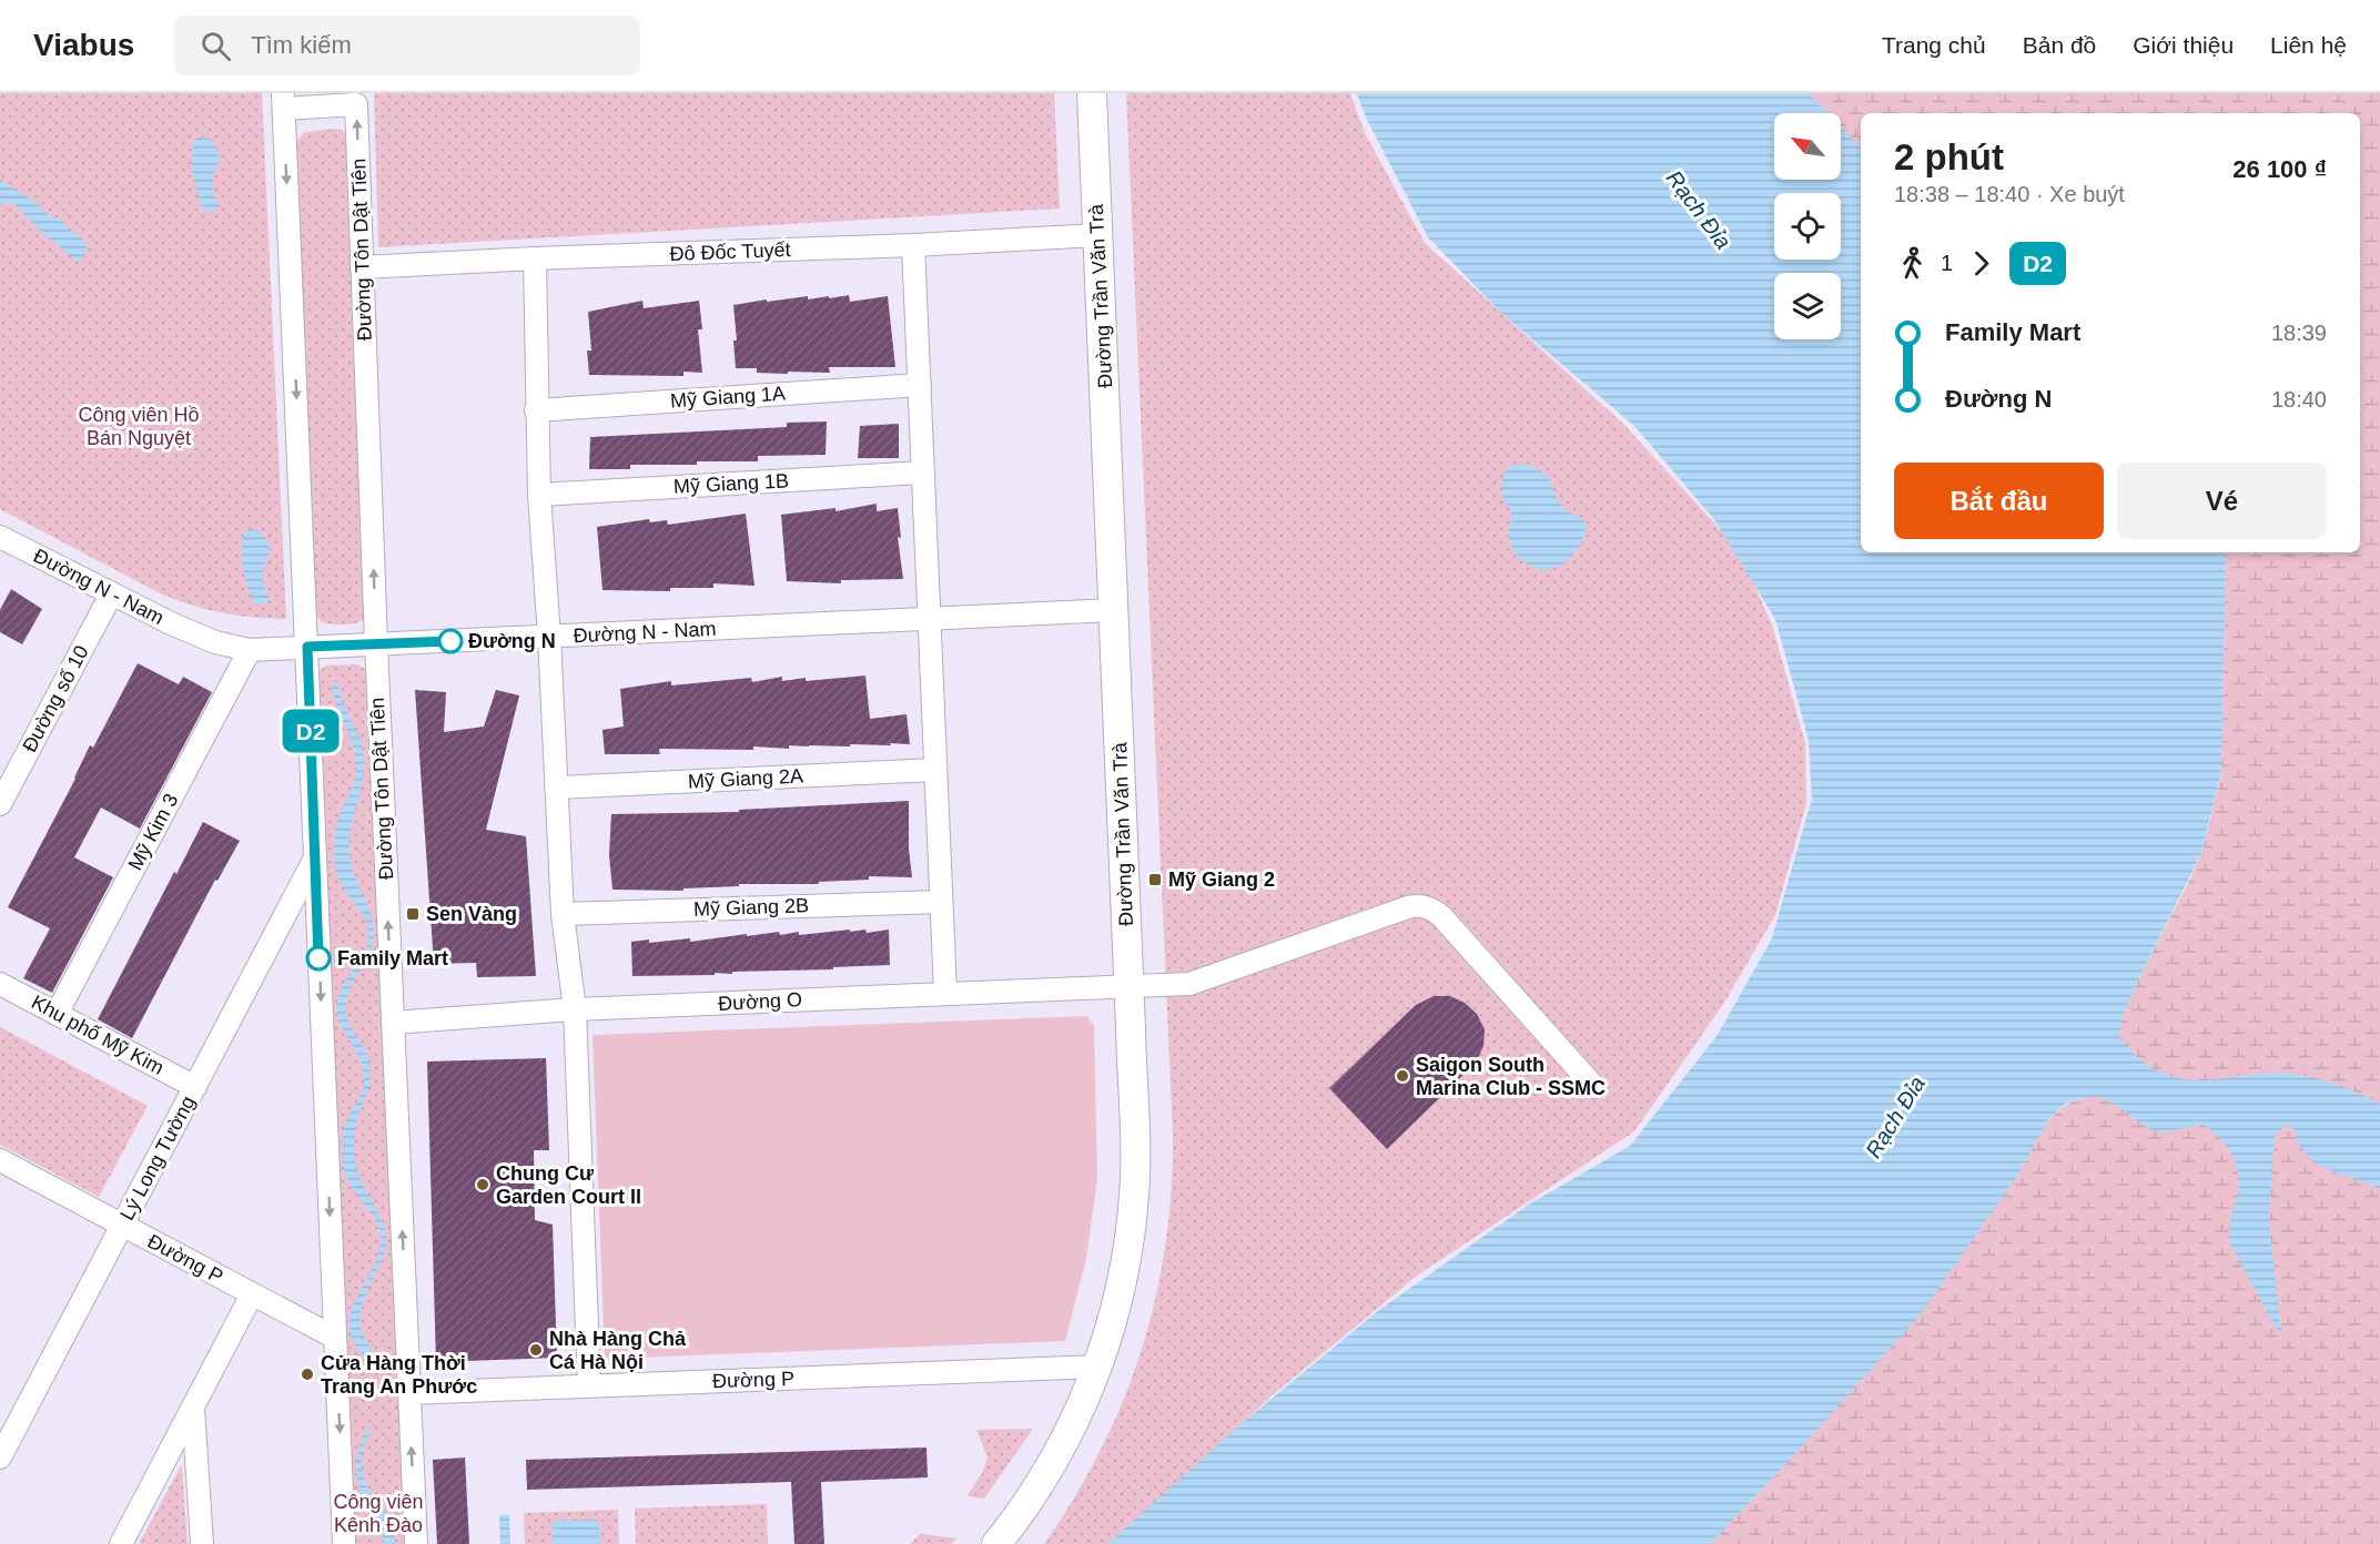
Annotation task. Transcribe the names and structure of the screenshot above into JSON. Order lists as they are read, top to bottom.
{
  "streets": {
    "main road": ["Đường Trần Văn Trà"],
    "street": [
      "Đường Tôn Dật Tiên",
      "Đô Đốc Tuyết",
      "Mỹ Giang 1A",
      "Mỹ Giang 1B",
      "Đường N - Nam",
      "Đường số 10",
      "Mỹ Giang 2A",
      "Mỹ Kim 3",
      "Mỹ Giang 2B",
      "Đường O",
      "Khu phố Mỹ Kim",
      "Lý Long Tường",
      "Đường P"
    ]
  },
  "crossings": [
    ["Đường Tôn Dật Tiên", "Đô Đốc Tuyết"],
    ["Đường Tôn Dật Tiên", "Đường N - Nam"],
    ["Đường Tôn Dật Tiên", "Đường O"],
    ["Đường Tôn Dật Tiên", "Lý Long Tường"],
    ["Đường Tôn Dật Tiên", "Đường P"],
    ["Đô Đốc Tuyết", "Đường Trần Văn Trà"],
    ["Đường Trần Văn Trà", "Đường N - Nam"],
    ["Đường Trần Văn Trà", "Đường O"],
    ["Đường Trần Văn Trà", "Đường P"],
    ["Đường N - Nam", "Đường số 10"],
    ["Đường N - Nam", "Mỹ Kim 3"],
    ["Mỹ Kim 3", "Khu phố Mỹ Kim"],
    ["Khu phố Mỹ Kim", "Lý Long Tường"],
    ["Lý Long Tường", "Đường P"]
  ],
  "water": ["Rạch Đỉa"],
  "parks": ["Công viên Hồ Bán Nguyệt", "Công viên Kênh Đào"],
  "places": {
    "other": [
      "Đường N",
      "Family Mart",
      "Saigon South Marina Club - SSMC",
      "Chung Cư Garden Court II",
      "Nhà Hàng Chả Cá Hà Nội",
      "Cửa Hàng Thời Trang An Phước"
    ],
    "transit": ["Mỹ Giang 2", "Sen Vàng"]
  },
  "lines": ["bus line D2"],
  "north": "top left",
  "page": {
    "header": "Viabus",
    "search": "Tìm kiếm",
    "nav": [
      "Trang chủ",
      "Bản đồ",
      "Giới thiệu",
      "Liên hệ"
    ],
    "on_map": "D2",
    "heading": ["2 phút", "18:38 – 18:40 · Xe buýt", "26 100 ₫"],
    "legs": ["1", "D2"],
    "list": [
      {
        "name": "Family Mart",
        "value": "18:39"
      },
      {
        "name": "Đường N",
        "value": "18:40"
      }
    ],
    "buttons": ["Bắt đầu", "Vé"]
  }
}
